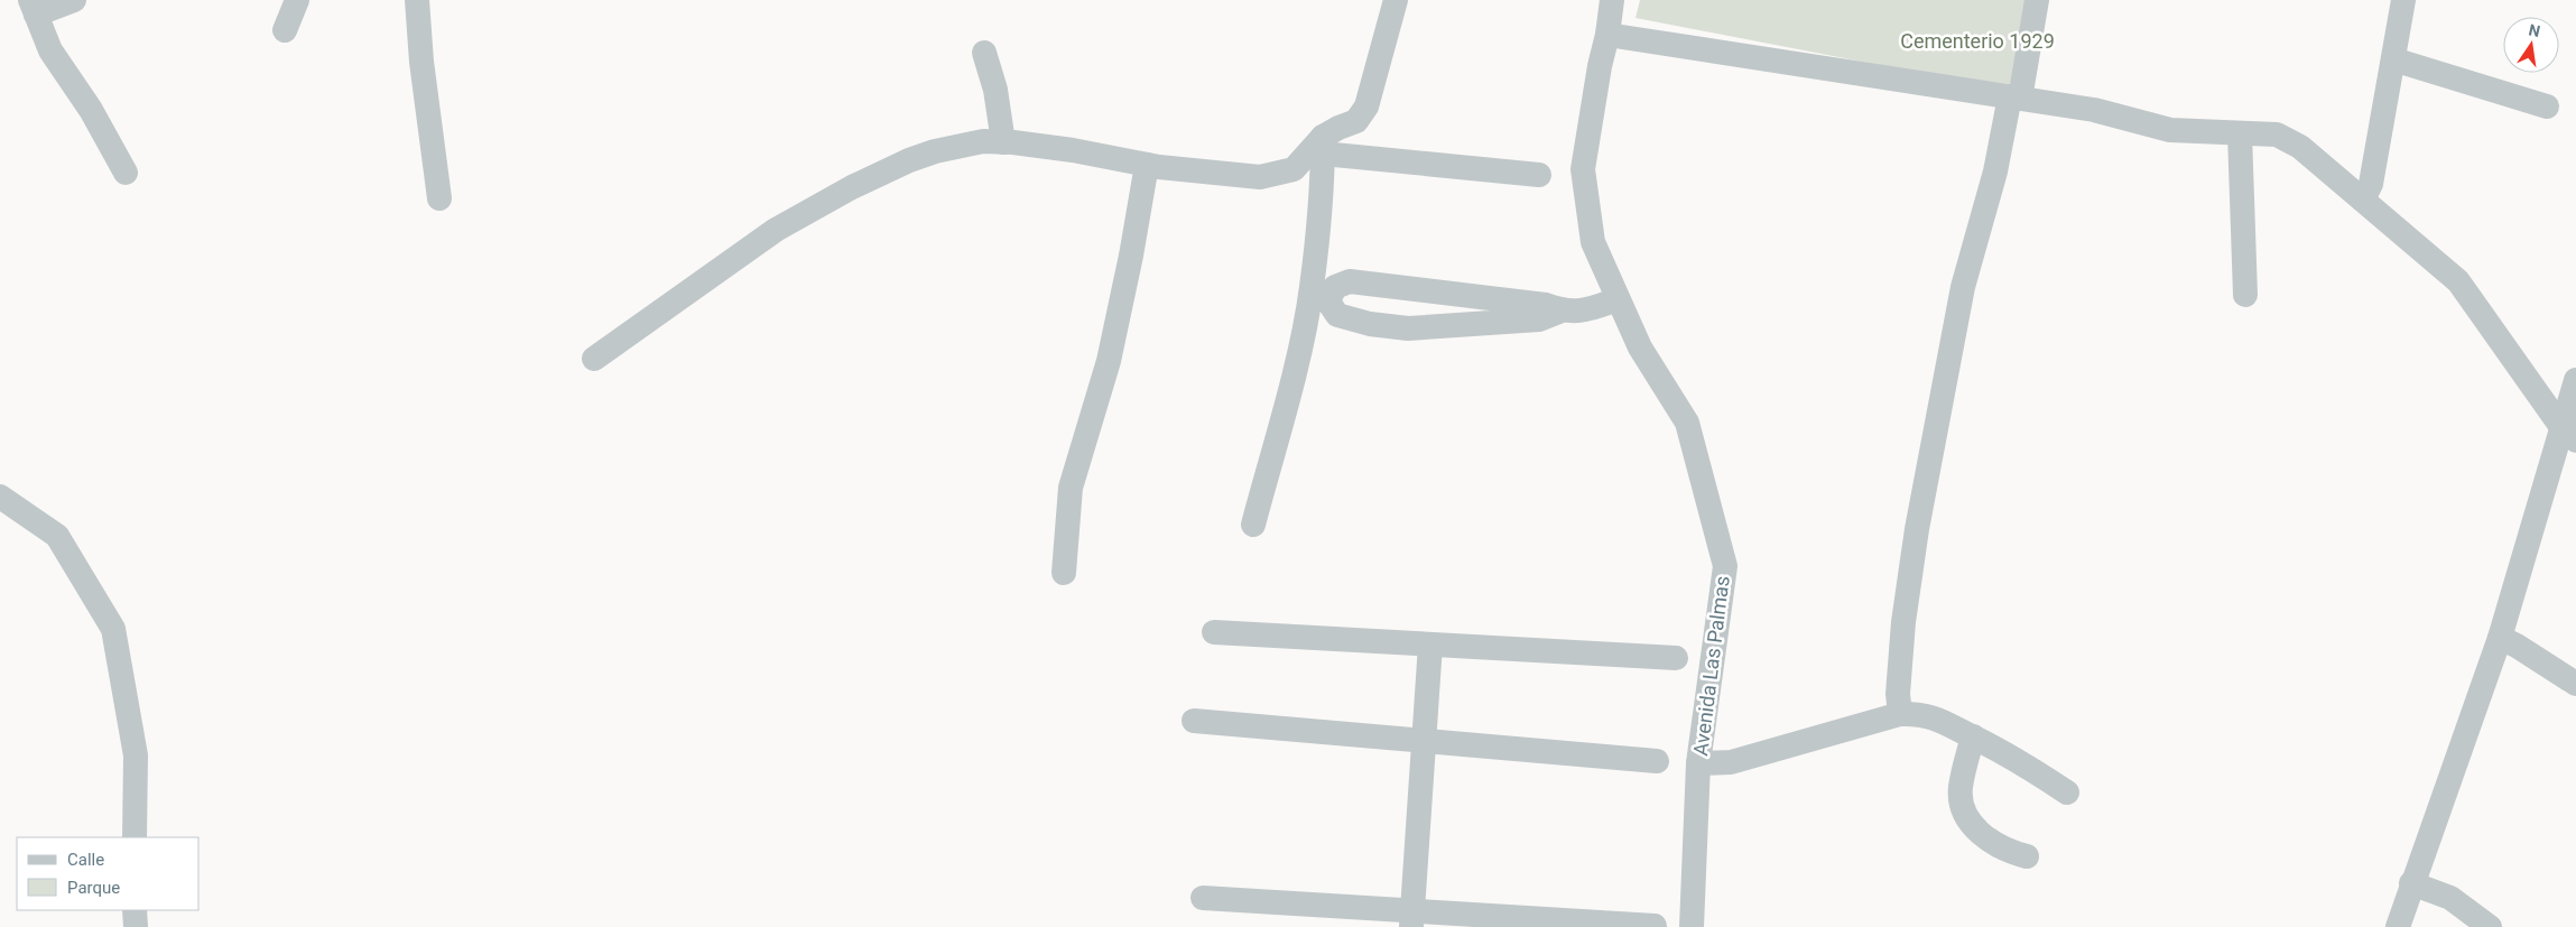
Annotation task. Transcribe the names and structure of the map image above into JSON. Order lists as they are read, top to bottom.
{
  "streets": {
    "street": ["Avenida Las Palmas"]
  },
  "parks": ["Cementerio 1929"],
  "legend": ["Calle", "Parque"],
  "north": "top"
}
